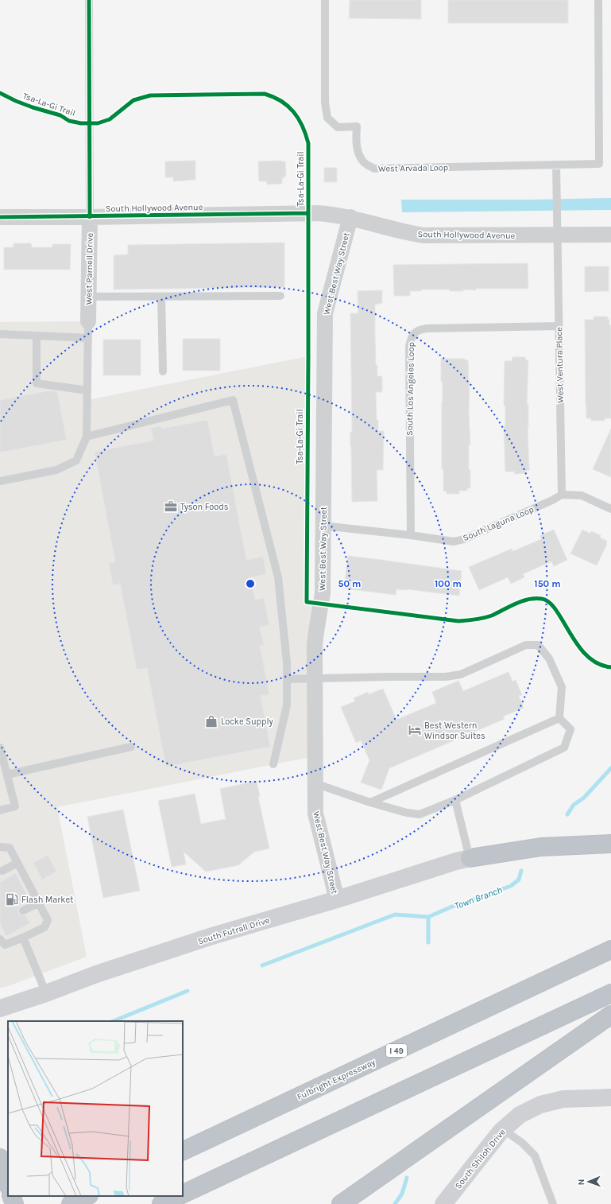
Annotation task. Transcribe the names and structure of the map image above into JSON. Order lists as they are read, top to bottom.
{
  "streets": {
    "highway": ["I 49", "Fulbright Expressway"],
    "main road": ["South Futrall Drive", "South Shiloh Drive"],
    "street": ["South Hollywood Avenue", "West Parnell Drive", "West Best Way Street"],
    "lane": [
      "West Arvada Loop",
      "West Ventura Place",
      "South Los Angeles Loop",
      "South Laguna Loop"
    ],
    "cycle path": ["Tsa-La-Gi Trail"]
  },
  "crossings": [
    ["South Hollywood Avenue", "West Parnell Drive"],
    ["South Hollywood Avenue", "West Best Way Street"],
    ["South Hollywood Avenue", "West Ventura Place"],
    ["West Best Way Street", "South Laguna Loop"],
    ["West Best Way Street", "South Futrall Drive"],
    ["West Ventura Place", "South Los Angeles Loop"],
    ["West Ventura Place", "South Laguna Loop"],
    ["South Los Angeles Loop", "South Laguna Loop"]
  ],
  "water": ["Town Branch"],
  "places": {
    "office": ["Tyson Foods"],
    "shop": ["Locke Supply"],
    "hotel": ["Best Western Windsor Suites"],
    "fuel station": ["Flash Market"]
  },
  "north": "left",
  "rings": ["50 m", "100 m", "150 m"]
}
